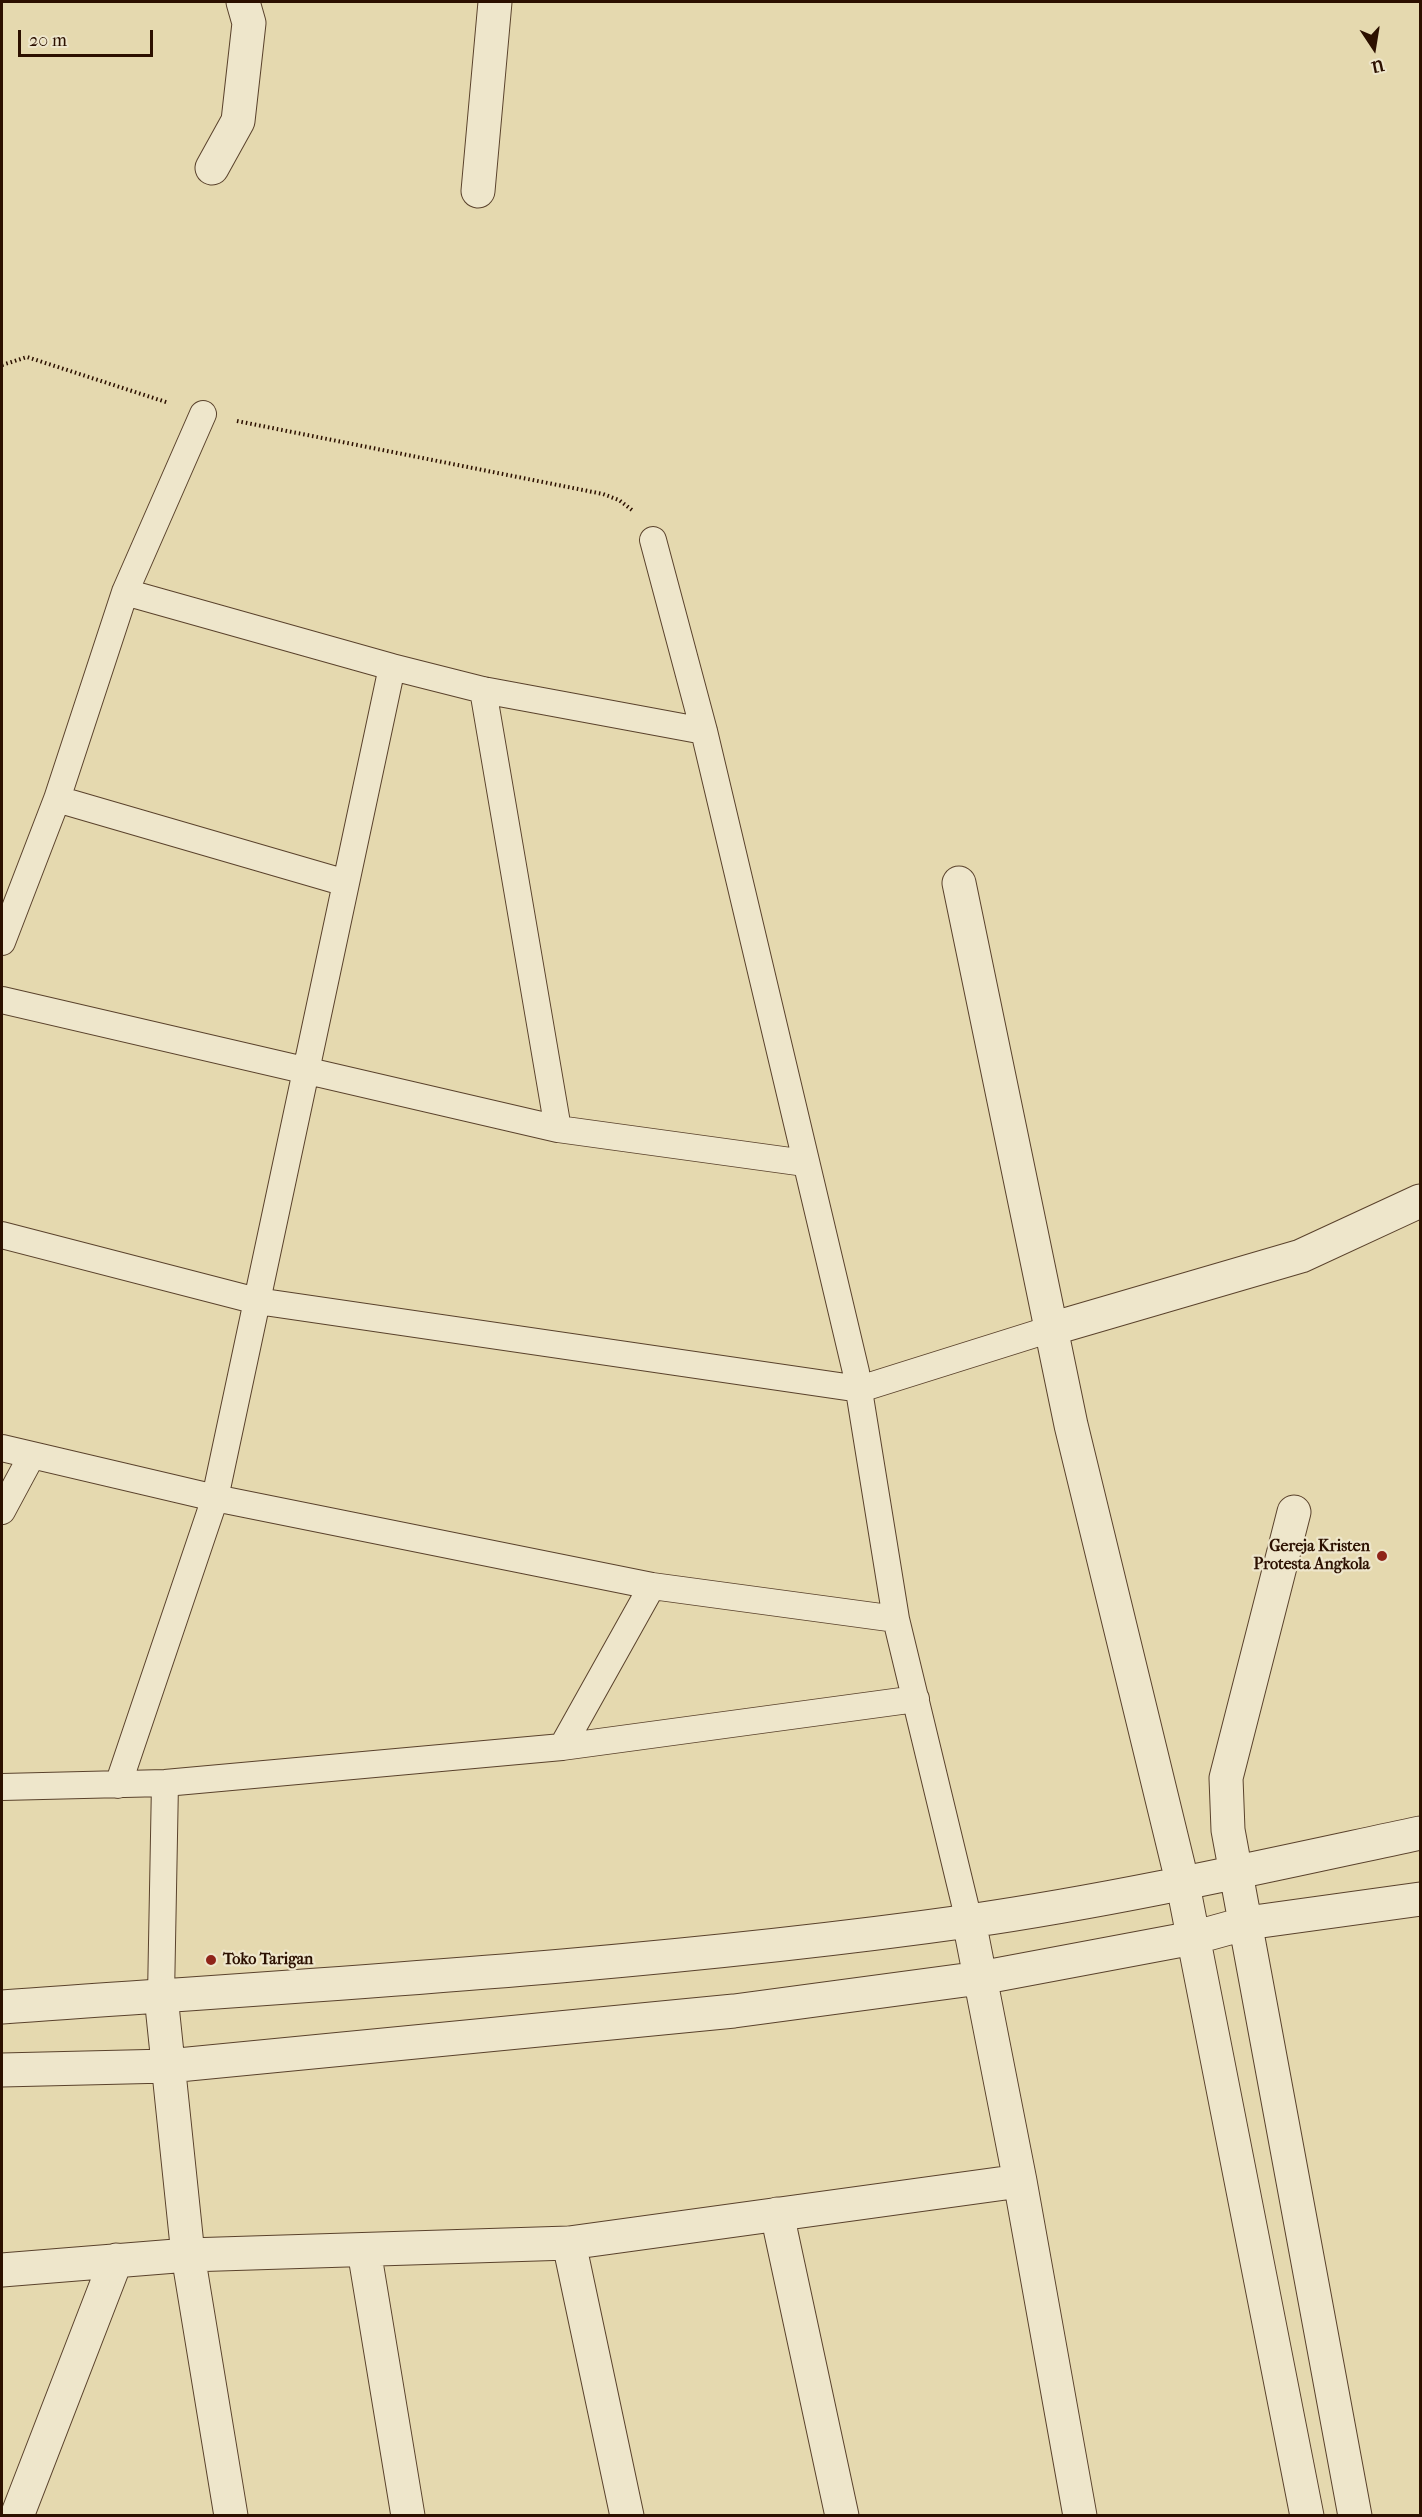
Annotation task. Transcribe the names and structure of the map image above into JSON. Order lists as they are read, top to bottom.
{
  "places": ["Gereja Kristen Protesta Angkola", "Toko Tarigan"],
  "scale_bar": "20 m",
  "north": "bottom"
}
